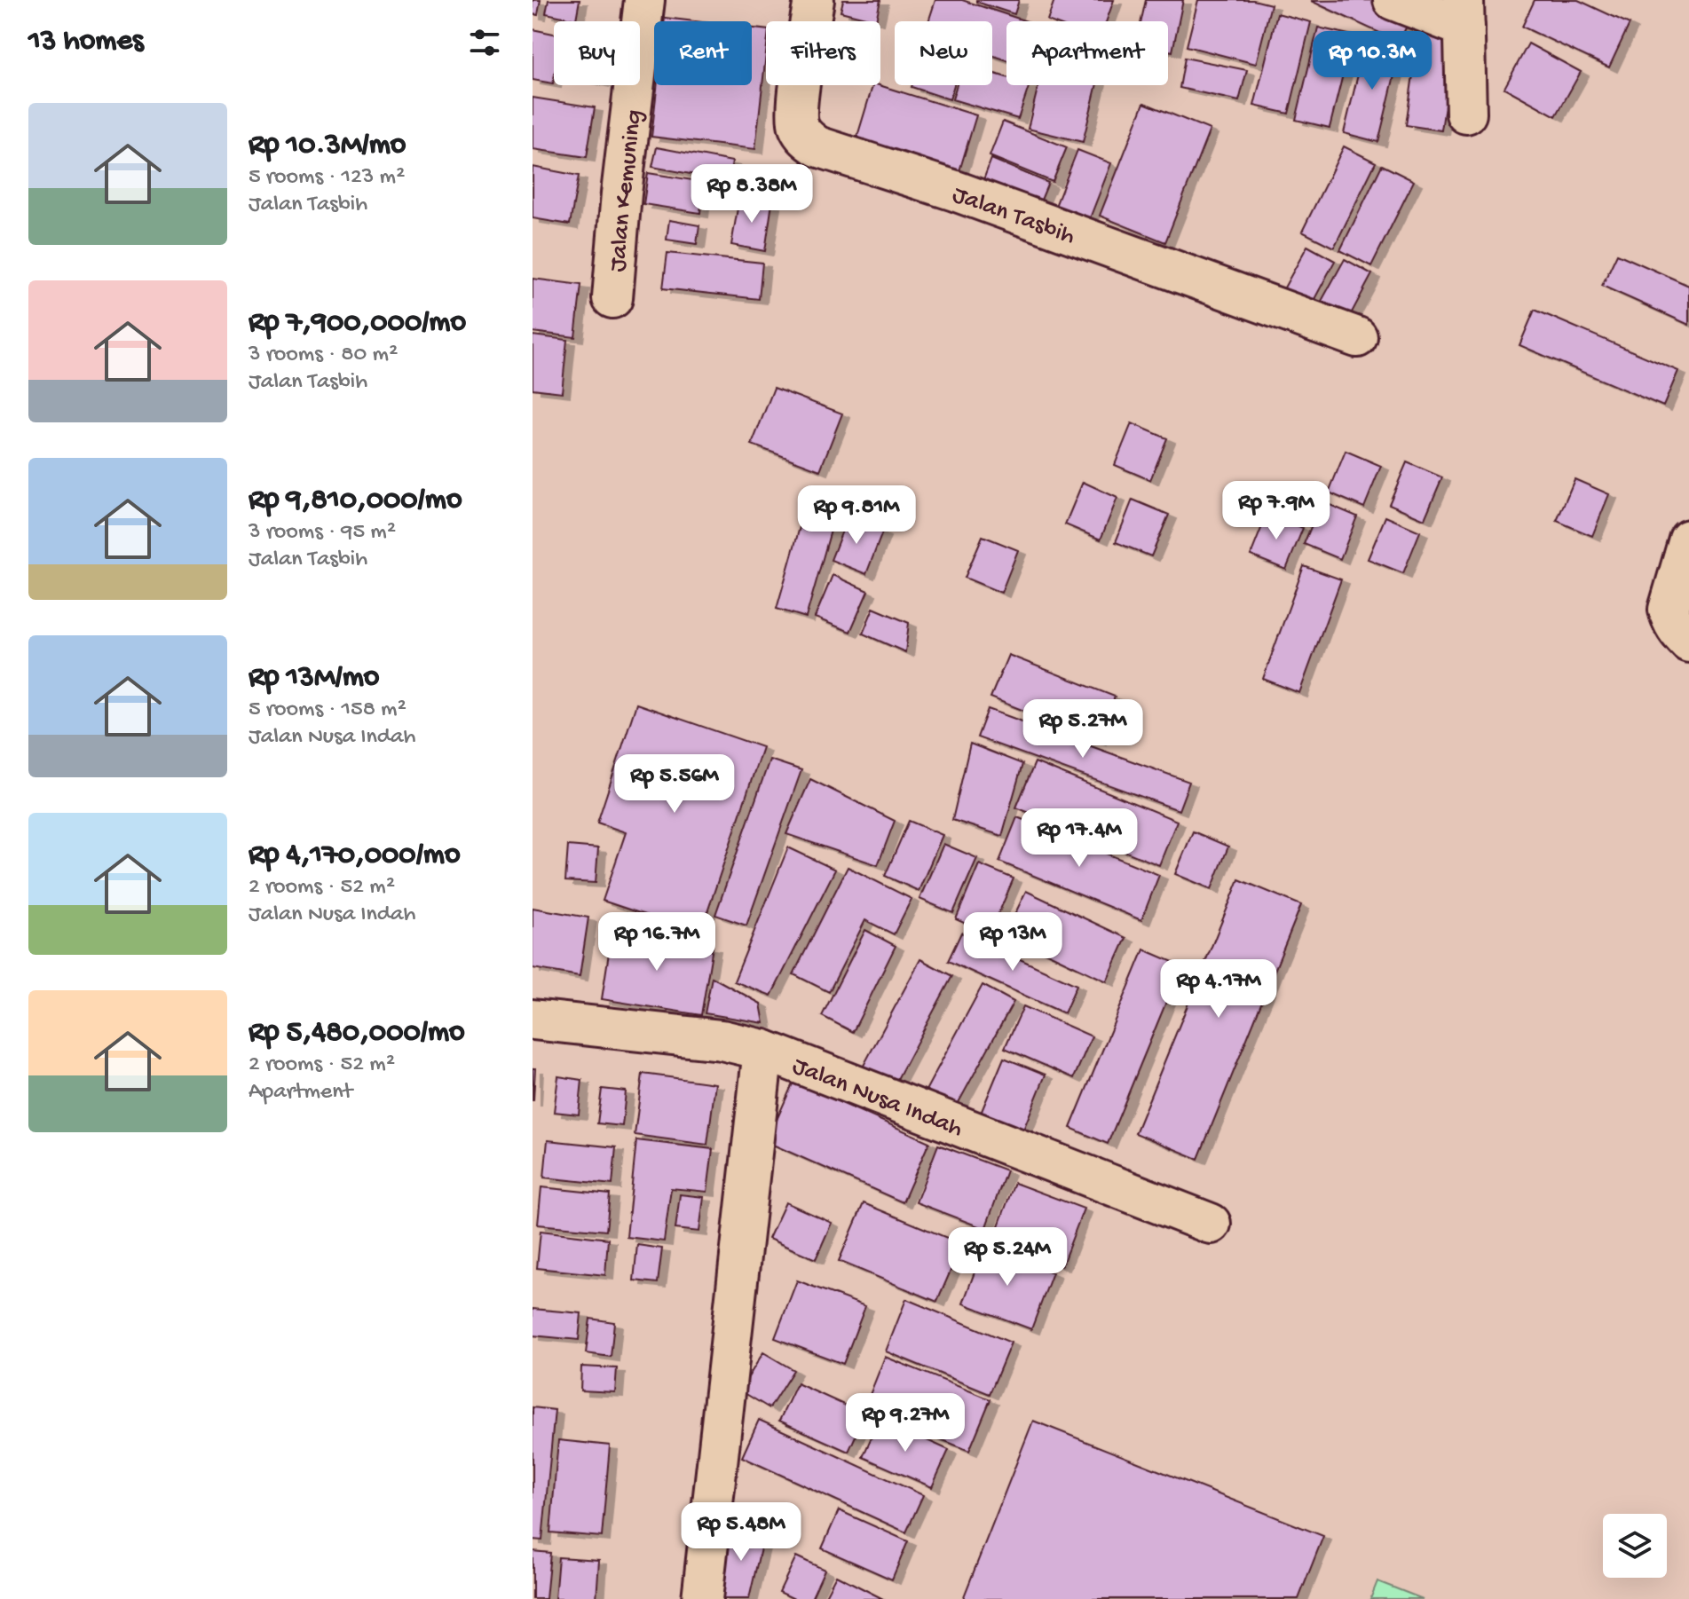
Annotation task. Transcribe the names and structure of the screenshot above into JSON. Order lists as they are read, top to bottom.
{
  "streets": {
    "street": ["Jalan Kemuning", "Jalan Tasbih", "Jalan Nusa Indah"]
  },
  "page": {
    "heading": "13 homes",
    "chip": [
      "Buy",
      "Rent",
      "Filters",
      "New",
      "Apartment"
    ],
    "price": [
      "Rp 10.3M",
      "Rp 8.38M",
      "Rp 7.9M",
      "Rp 9.81M",
      "Rp 5.27M",
      "Rp 5.56M",
      "Rp 17.4M",
      "Rp 16.7M",
      "Rp 13M",
      "Rp 4.17M",
      "Rp 5.24M",
      "Rp 9.27M",
      "Rp 5.48M"
    ],
    "list": [
      {
        "name": "Rp 10.3M/mo",
        "note": "5 rooms · 123 m² · Jalan Tasbih"
      },
      {
        "name": "Rp 7,900,000/mo",
        "note": "3 rooms · 80 m² · Jalan Tasbih"
      },
      {
        "name": "Rp 9,810,000/mo",
        "note": "3 rooms · 95 m² · Jalan Tasbih"
      },
      {
        "name": "Rp 13M/mo",
        "note": "5 rooms · 158 m² · Jalan Nusa Indah"
      },
      {
        "name": "Rp 4,170,000/mo",
        "note": "2 rooms · 52 m² · Jalan Nusa Indah"
      },
      {
        "name": "Rp 5,480,000/mo",
        "note": "2 rooms · 52 m² · Apartment"
      }
    ]
  }
}
